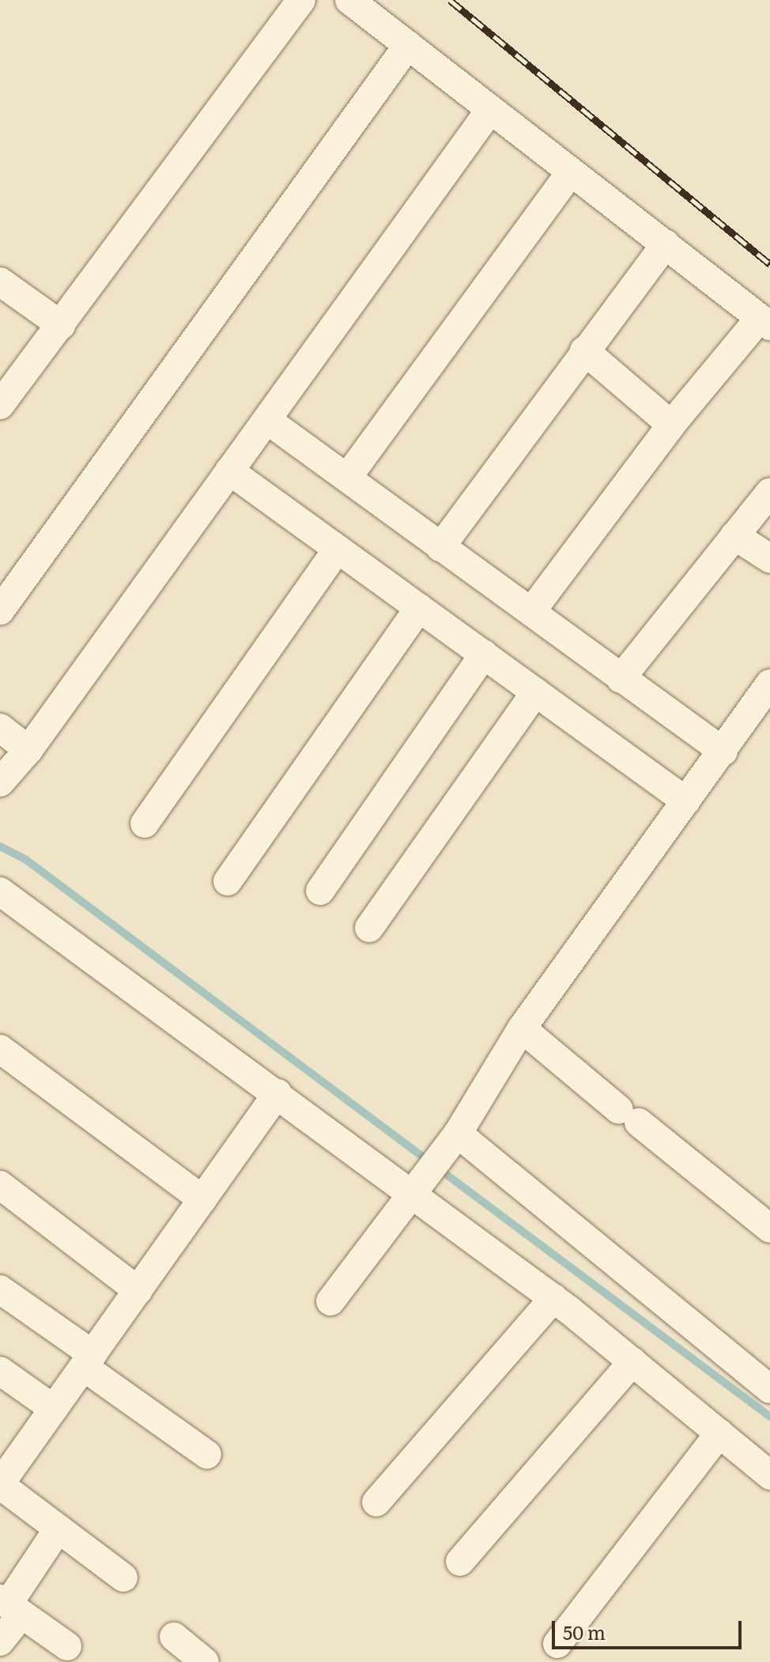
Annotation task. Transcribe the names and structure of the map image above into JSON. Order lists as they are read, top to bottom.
{
  "scale_bar": "50 m"
}
